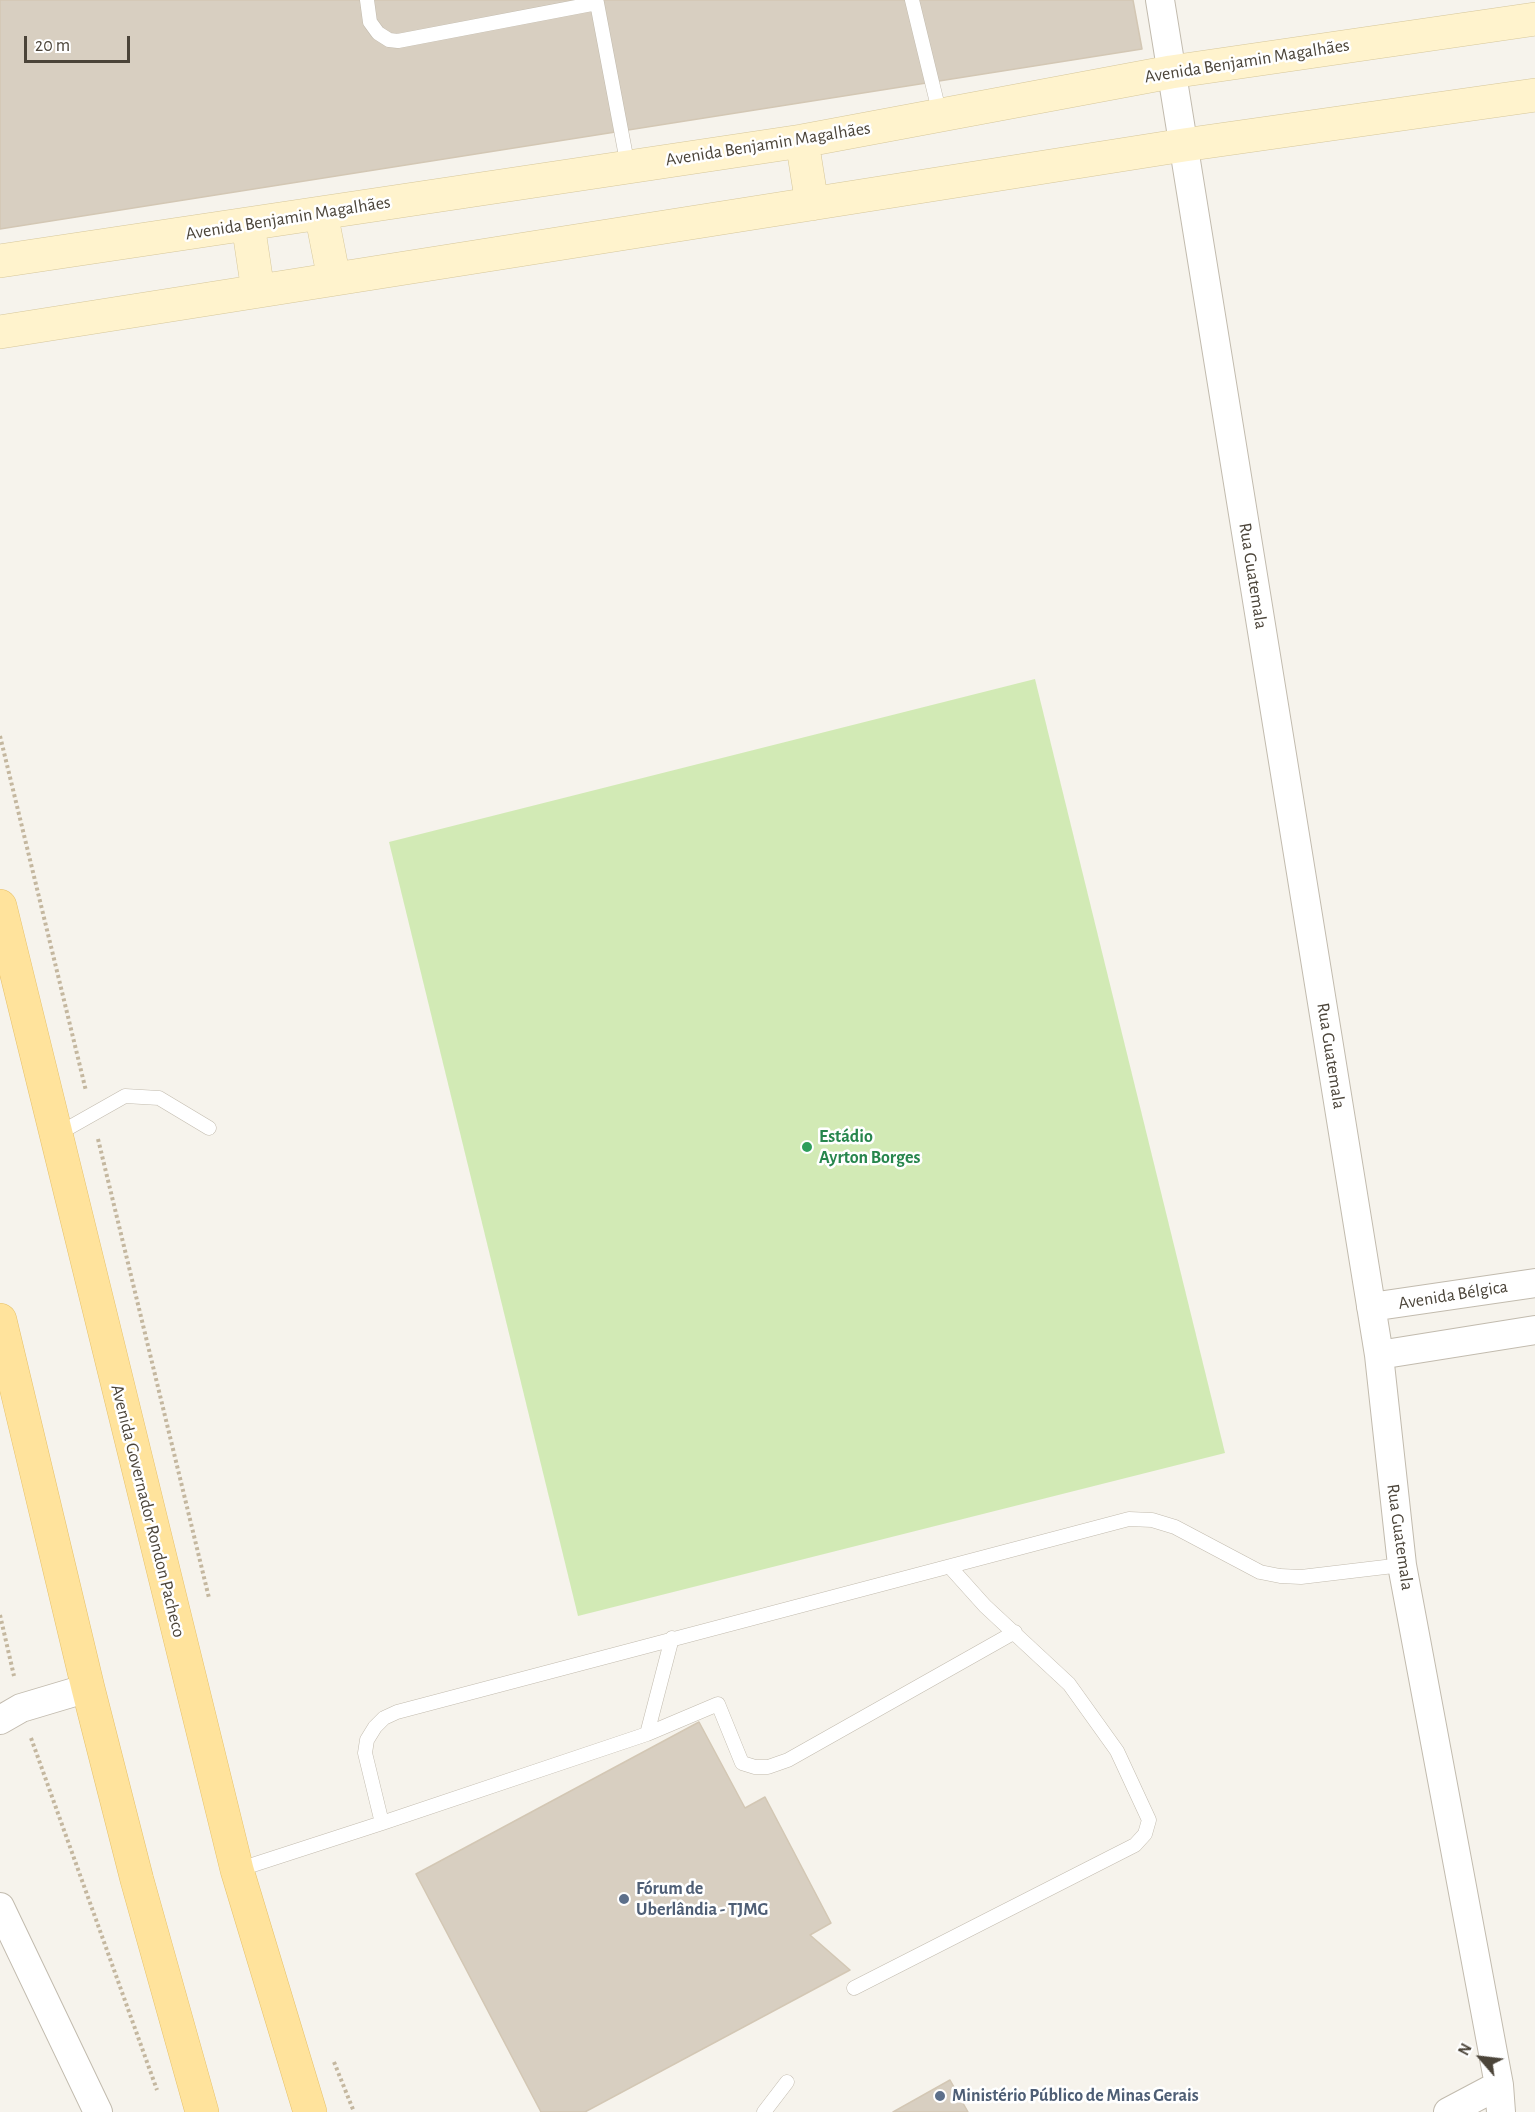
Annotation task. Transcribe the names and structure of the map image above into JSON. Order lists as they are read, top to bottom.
{
  "streets": {
    "main road": ["Avenida Benjamin Magalhães", "Avenida Governador Rondon Pacheco"],
    "street": ["Rua Guatemala", "Avenida Bélgica"]
  },
  "crossings": [
    ["Avenida Benjamin Magalhães", "Rua Guatemala"],
    ["Rua Guatemala", "Avenida Bélgica"]
  ],
  "places": ["Estádio Ayrton Borges", "Fórum de Uberlândia - TJMG", "Ministério Público de Minas Gerais"],
  "scale_bar": "20 m",
  "north": "top left"
}
